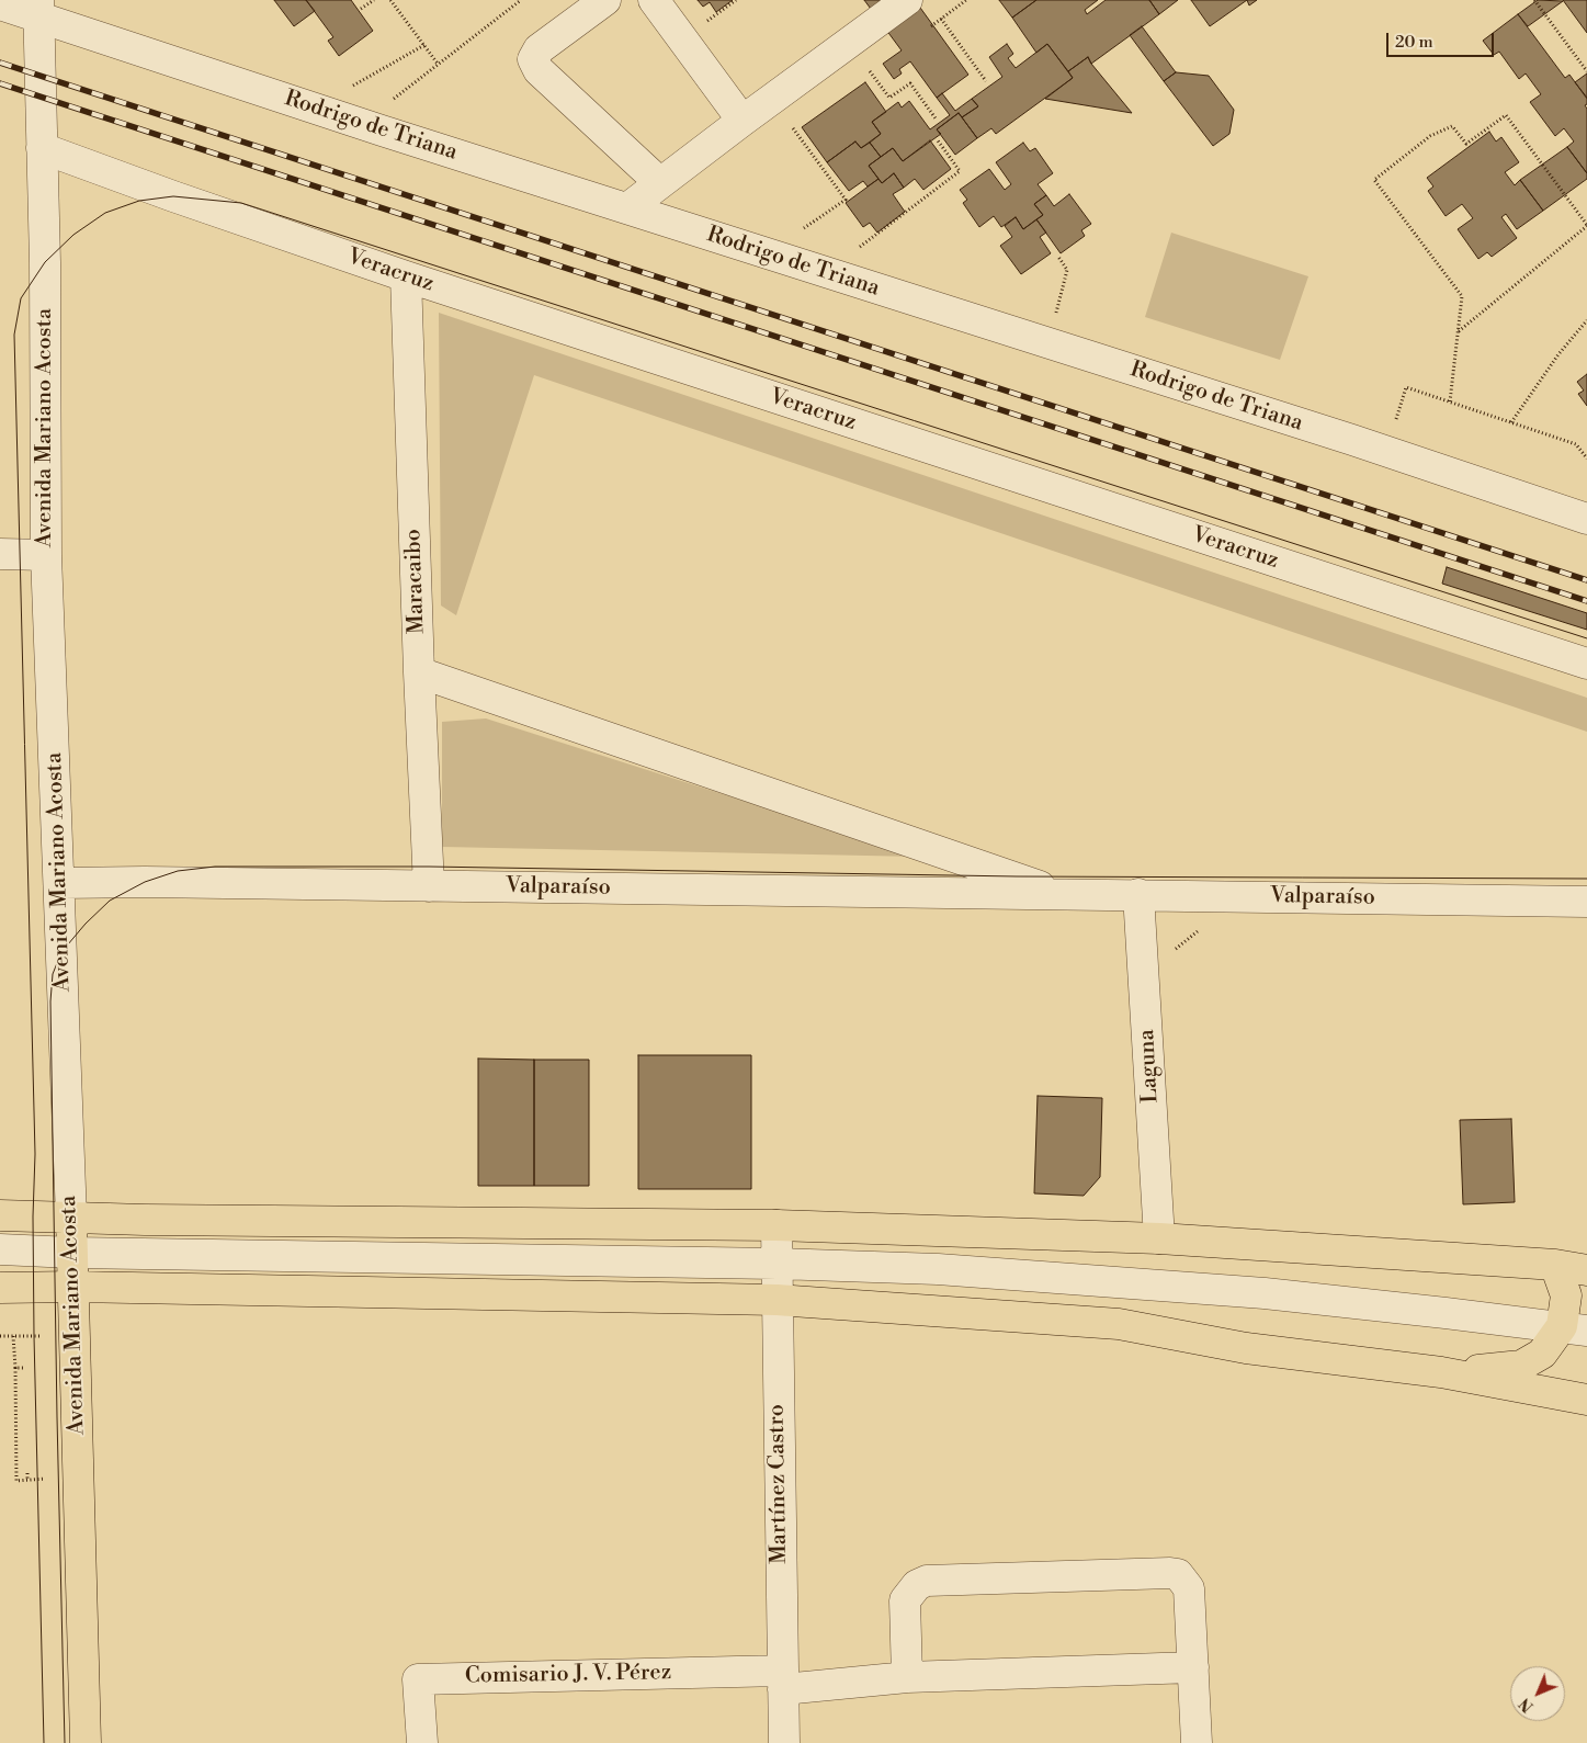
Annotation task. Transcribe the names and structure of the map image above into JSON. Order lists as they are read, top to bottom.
{
  "streets": {
    "main road": ["Avenida Mariano Acosta"],
    "street": [
      "Rodrigo de Triana",
      "Veracruz",
      "Maracaibo",
      "Valparaíso",
      "Laguna",
      "Martínez Castro",
      "Comisario J. V. Pérez"
    ]
  },
  "crossings": [
    ["Rodrigo de Triana", "Avenida Mariano Acosta"],
    ["Veracruz", "Avenida Mariano Acosta"],
    ["Veracruz", "Maracaibo"],
    ["Avenida Mariano Acosta", "Valparaíso"],
    ["Maracaibo", "Valparaíso"],
    ["Valparaíso", "Laguna"],
    ["Martínez Castro", "Comisario J. V. Pérez"]
  ],
  "scale_bar": "20 m",
  "north": "bottom left"
}
